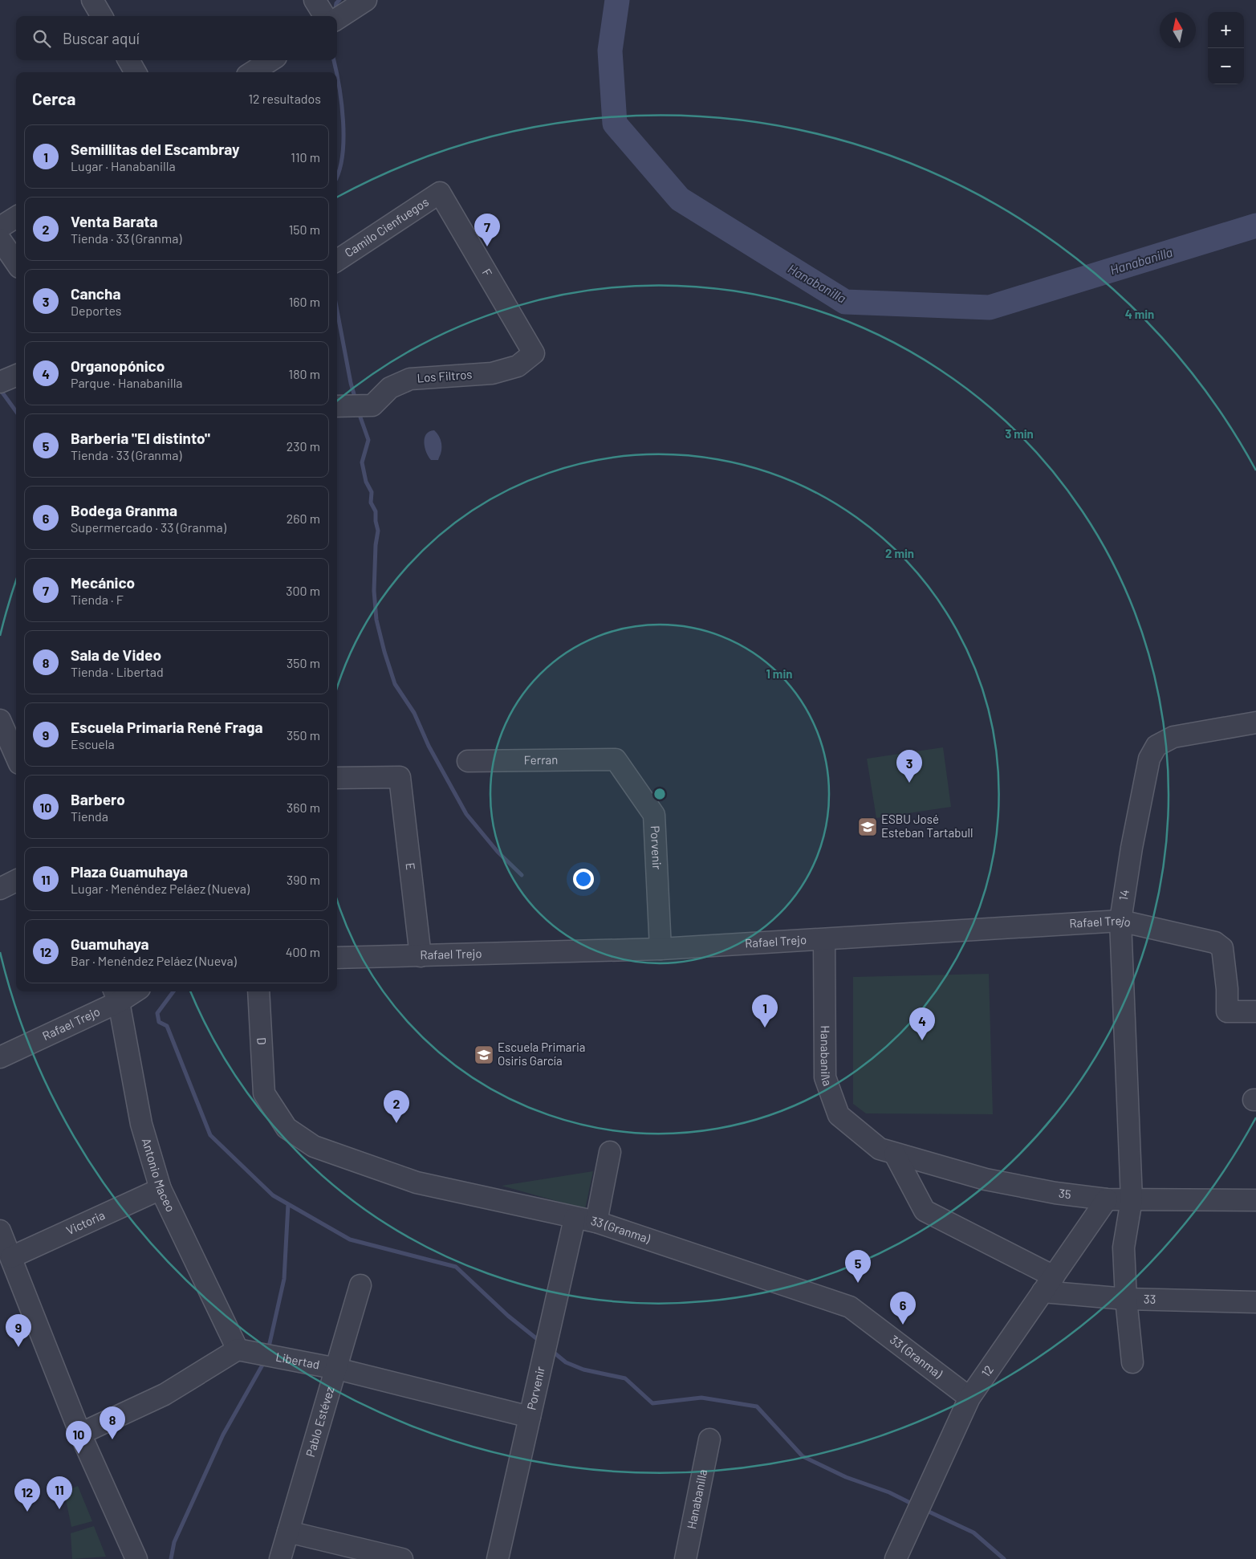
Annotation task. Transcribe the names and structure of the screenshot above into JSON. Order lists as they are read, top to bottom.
{
  "streets": {
    "street": [
      "Camilo Cienfuegos",
      "F",
      "Los Filtros",
      "Ferran",
      "Porvenir",
      "E",
      "14",
      "Rafael Trejo",
      "D",
      "Hanabanilla",
      "Antonio Maceo",
      "35",
      "Victoria",
      "33 (Granma)",
      "33",
      "Libertad",
      "12",
      "Pablo Estévez"
    ]
  },
  "crossings": [
    ["Camilo Cienfuegos", "F"],
    ["F", "Los Filtros"],
    ["Ferran", "Porvenir"],
    ["Porvenir", "Rafael Trejo"],
    ["Porvenir", "33 (Granma)"],
    ["Porvenir", "Libertad"],
    ["E", "Rafael Trejo"],
    ["14", "Rafael Trejo"],
    ["14", "35"],
    ["14", "33"],
    ["Rafael Trejo", "Hanabanilla"],
    ["Rafael Trejo", "Antonio Maceo"],
    ["D", "33 (Granma)"],
    ["Hanabanilla", "35"],
    ["Antonio Maceo", "Victoria"],
    ["Antonio Maceo", "Libertad"],
    ["35", "12"],
    ["33 (Granma)", "12"],
    ["33", "12"],
    ["Libertad", "Pablo Estévez"]
  ],
  "water": ["Hanabanilla"],
  "places": {
    "school or university": ["ESBU José Esteban Tartabull", "Escuela Primaria Osiris García"]
  },
  "north": "top",
  "page": {
    "map_buttons": ["+", "−"],
    "search": "Buscar aquí",
    "heading": ["Cerca", "12 resultados"],
    "list": [
      {
        "mark": "1",
        "name": "Semillitas del Escambray",
        "note": "Lugar · Hanabanilla",
        "value": "110 m"
      },
      {
        "mark": "2",
        "name": "Venta Barata",
        "note": "Tienda · 33 (Granma)",
        "value": "150 m"
      },
      {
        "mark": "3",
        "name": "Cancha",
        "note": "Deportes",
        "value": "160 m"
      },
      {
        "mark": "4",
        "name": "Organopónico",
        "note": "Parque · Hanabanilla",
        "value": "180 m"
      },
      {
        "mark": "5",
        "name": "Barberia \"El distinto\"",
        "note": "Tienda · 33 (Granma)",
        "value": "230 m"
      },
      {
        "mark": "6",
        "name": "Bodega Granma",
        "note": "Supermercado · 33 (Granma)",
        "value": "260 m"
      },
      {
        "mark": "7",
        "name": "Mecánico",
        "note": "Tienda · F",
        "value": "300 m"
      },
      {
        "mark": "8",
        "name": "Sala de Video",
        "note": "Tienda · Libertad",
        "value": "350 m"
      },
      {
        "mark": "9",
        "name": "Escuela Primaria René Fraga",
        "note": "Escuela",
        "value": "350 m"
      },
      {
        "mark": "10",
        "name": "Barbero",
        "note": "Tienda",
        "value": "360 m"
      },
      {
        "mark": "11",
        "name": "Plaza Guamuhaya",
        "note": "Lugar · Menéndez Peláez (Nueva)",
        "value": "390 m"
      },
      {
        "mark": "12",
        "name": "Guamuhaya",
        "note": "Bar · Menéndez Peláez (Nueva)",
        "value": "400 m"
      }
    ],
    "pins": [
      "7",
      "3",
      "1",
      "4",
      "2",
      "5",
      "6",
      "9",
      "8",
      "10",
      "11",
      "12"
    ]
  },
  "rings": [
    "4 min",
    "3 min",
    "2 min",
    "1 min"
  ]
}
